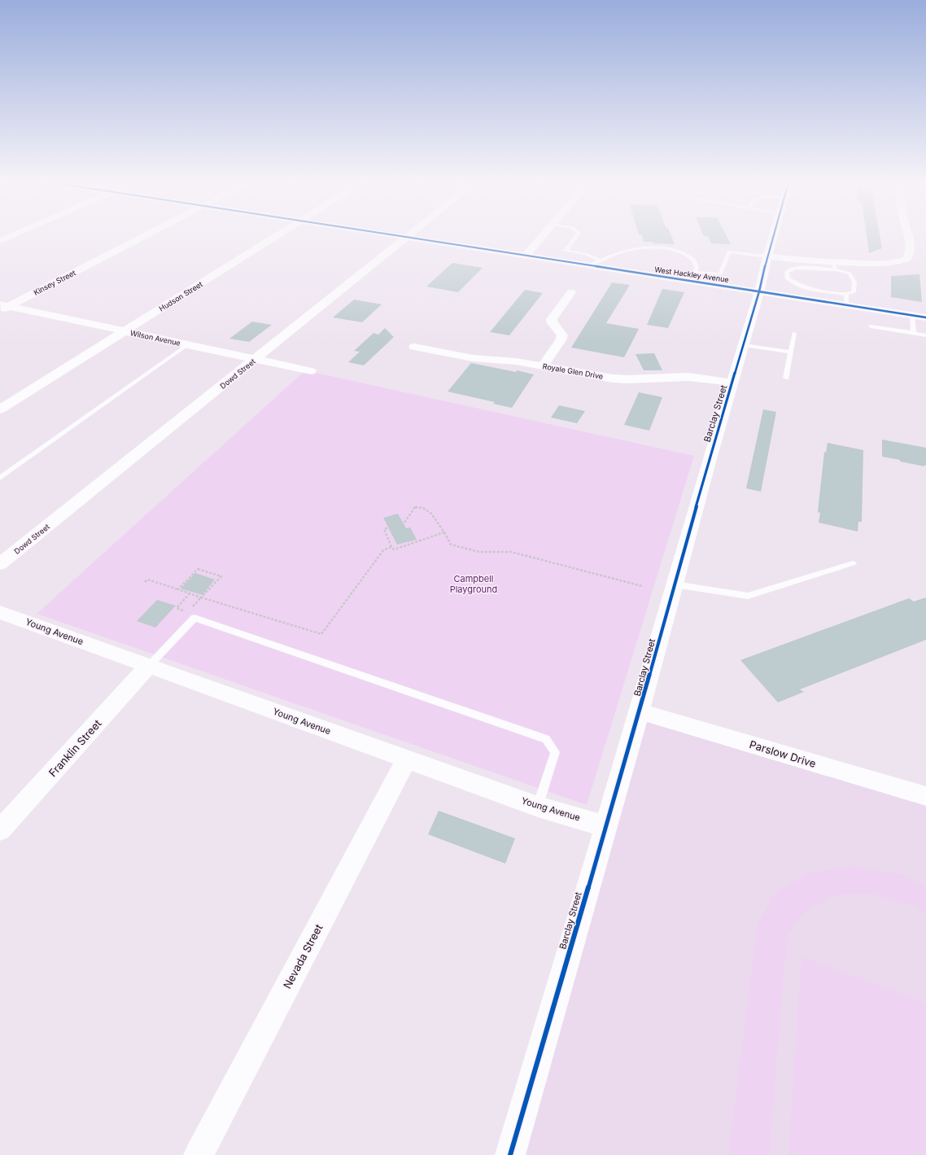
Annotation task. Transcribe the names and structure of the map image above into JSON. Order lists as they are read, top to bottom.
{
  "streets": {
    "street": [
      "West Hackley Avenue",
      "Kinsey Street",
      "Hudson Street",
      "Wilson Avenue",
      "Royale Glen Drive",
      "Dowd Street",
      "Barclay Street",
      "Young Avenue",
      "Franklin Street",
      "Parslow Drive",
      "Nevada Street"
    ]
  },
  "crossings": [
    ["West Hackley Avenue", "Dowd Street"],
    ["West Hackley Avenue", "Barclay Street"],
    ["Kinsey Street", "Wilson Avenue"],
    ["Hudson Street", "Wilson Avenue"],
    ["Wilson Avenue", "Dowd Street"],
    ["Royale Glen Drive", "Barclay Street"],
    ["Barclay Street", "Young Avenue"],
    ["Barclay Street", "Parslow Drive"],
    ["Young Avenue", "Franklin Street"],
    ["Young Avenue", "Nevada Street"]
  ],
  "parks": ["Campbell Playground"]
}
